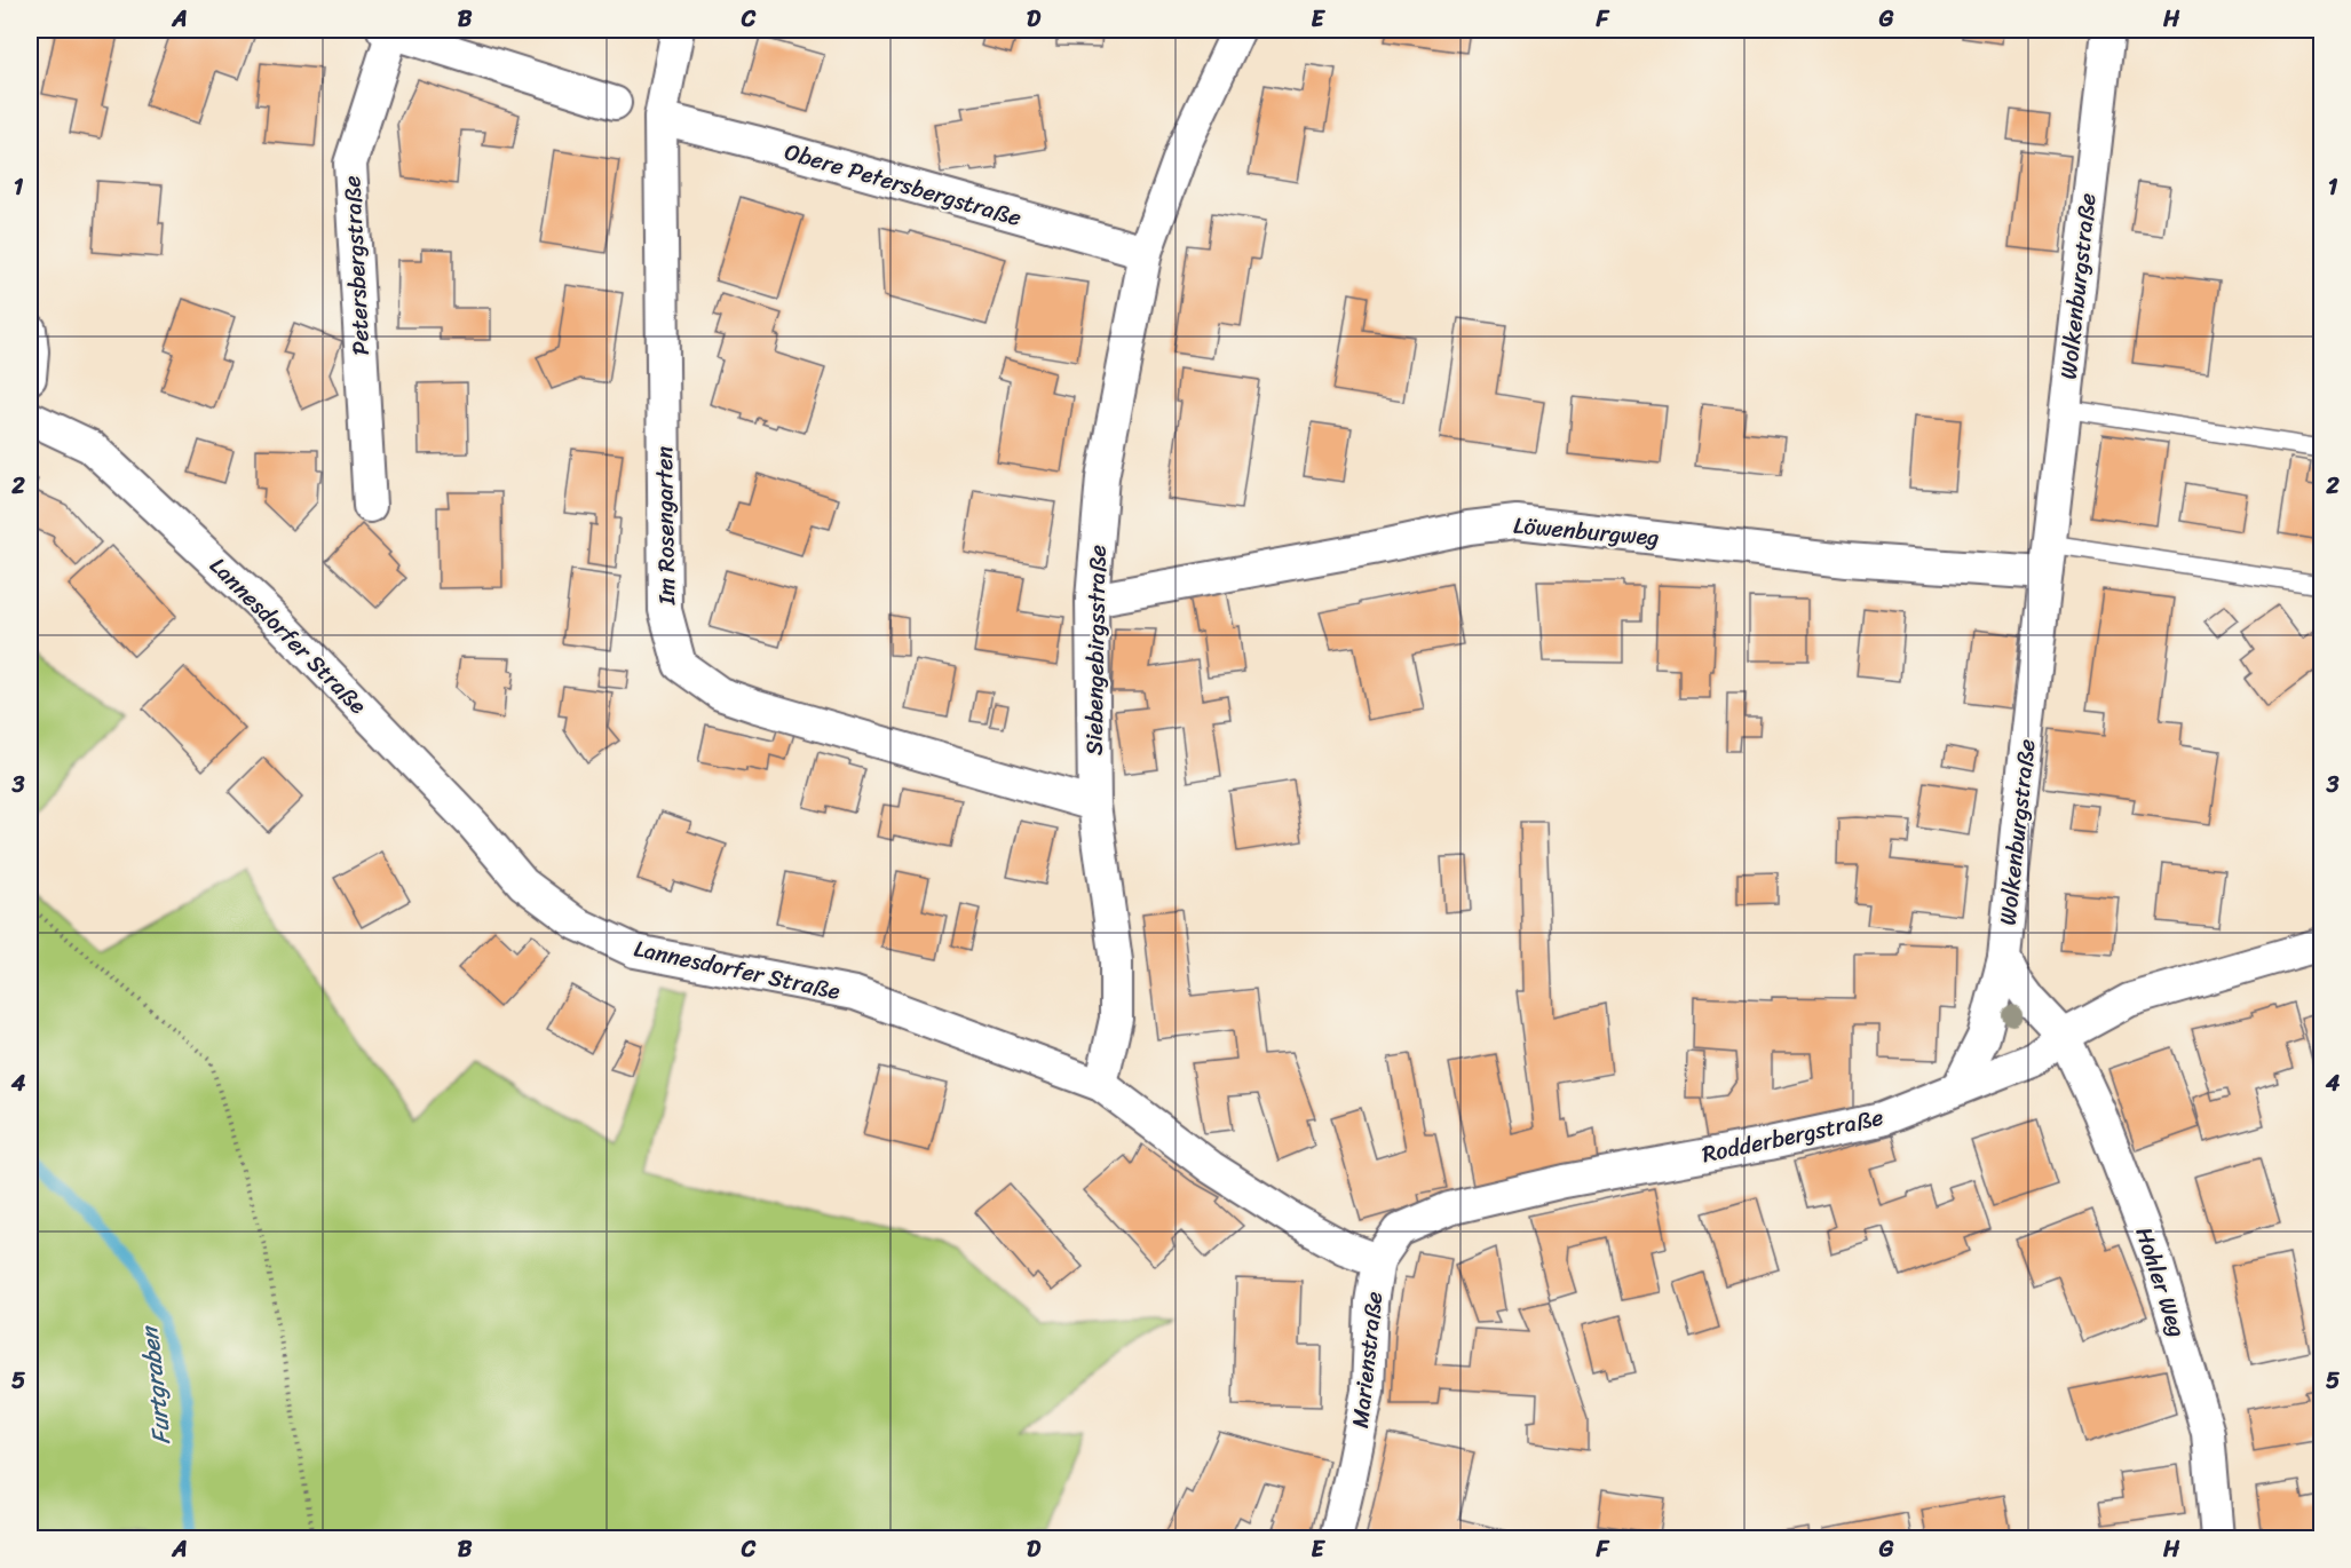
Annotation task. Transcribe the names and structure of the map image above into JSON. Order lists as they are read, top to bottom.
{
  "streets": {
    "street": [
      "Obere Petersbergstraße",
      "Petersbergstraße",
      "Wolkenburgstraße",
      "Im Rosengarten",
      "Löwenburgweg",
      "Lannesdorfer Straße",
      "Siebengebirgsstraße",
      "Rodderbergstraße",
      "Hohler Weg",
      "Marienstraße"
    ]
  },
  "crossings": [
    ["Obere Petersbergstraße", "Im Rosengarten"],
    ["Obere Petersbergstraße", "Siebengebirgsstraße"],
    ["Wolkenburgstraße", "Löwenburgweg"],
    ["Wolkenburgstraße", "Rodderbergstraße"],
    ["Wolkenburgstraße", "Hohler Weg"],
    ["Im Rosengarten", "Siebengebirgsstraße"],
    ["Löwenburgweg", "Siebengebirgsstraße"],
    ["Lannesdorfer Straße", "Siebengebirgsstraße"],
    ["Lannesdorfer Straße", "Rodderbergstraße"],
    ["Lannesdorfer Straße", "Marienstraße"],
    ["Rodderbergstraße", "Hohler Weg"],
    ["Rodderbergstraße", "Marienstraße"]
  ],
  "water": ["Furtgraben"],
  "grid": {
    "columns": [
      "A",
      "B",
      "C",
      "D",
      "E",
      "F",
      "G",
      "H"
    ],
    "rows": [
      "1",
      "2",
      "3",
      "4",
      "5"
    ]
  }
}
